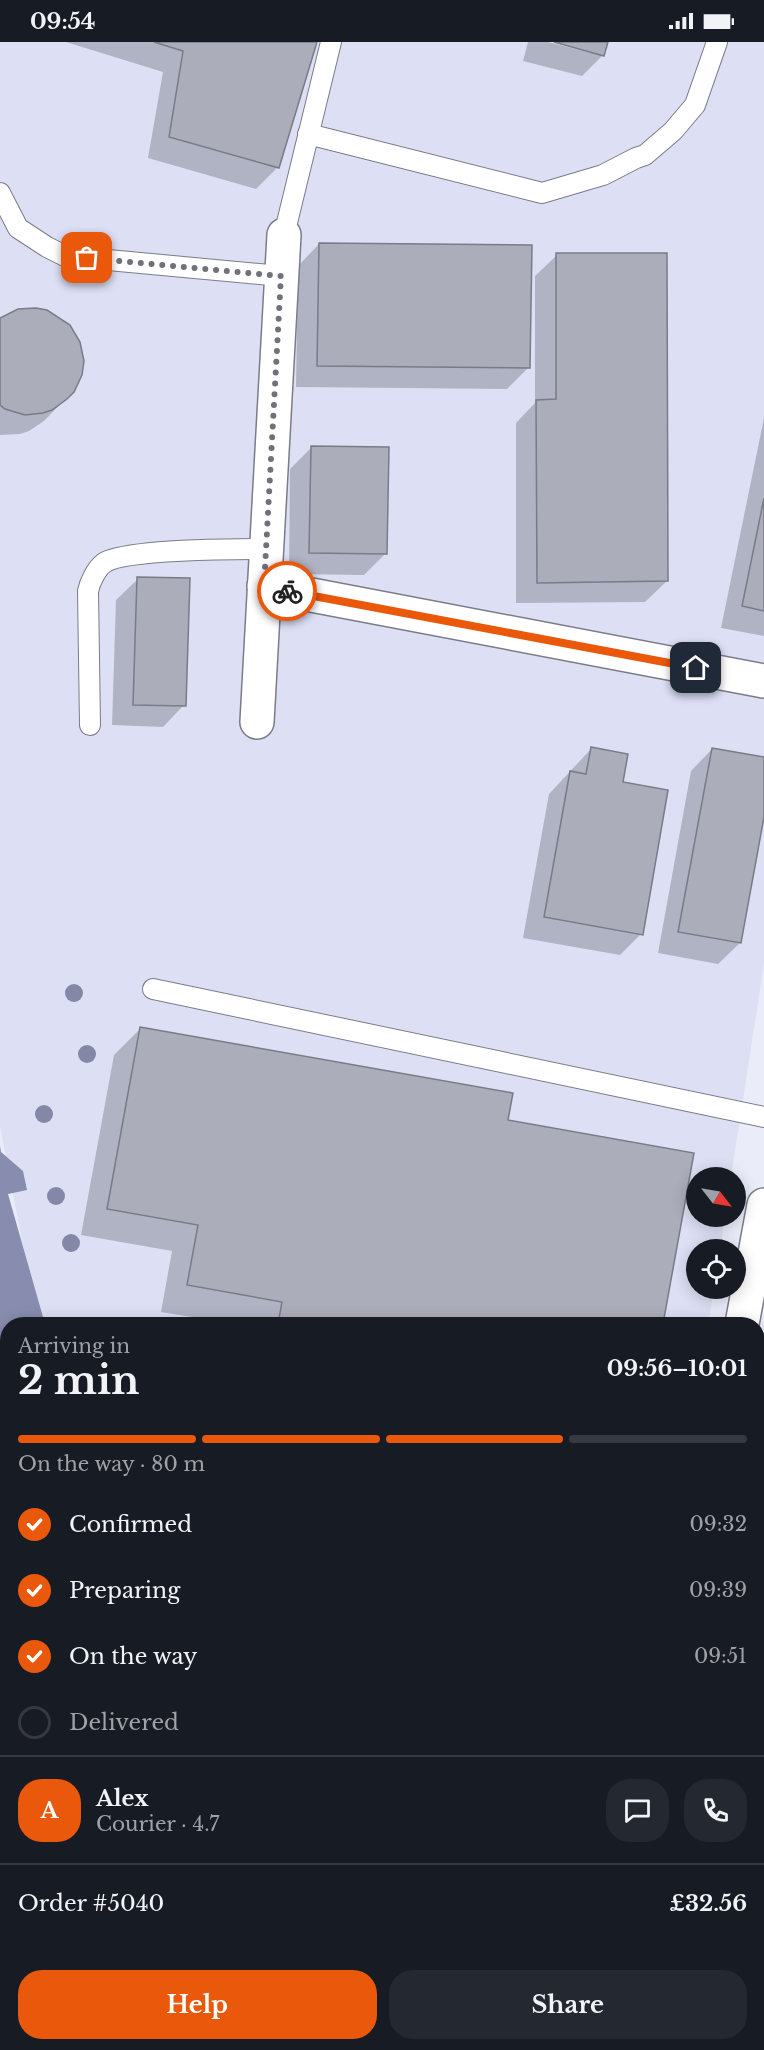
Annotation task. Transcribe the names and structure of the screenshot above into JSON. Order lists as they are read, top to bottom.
{
  "north": "bottom right",
  "page": {
    "status": "09:54",
    "heading": ["2 min", "Arriving in", "09:56–10:01"],
    "panel": [
      "Alex",
      "Courier · 4.7",
      "Order #5040",
      "£32.56"
    ],
    "bar": "On the way · 80 m",
    "list": [
      ["Confirmed", "09:32"],
      ["Preparing", "09:39"],
      ["On the way", "09:51"],
      "Delivered"
    ],
    "round": "A",
    "buttons": ["Help", "Share"]
  }
}
